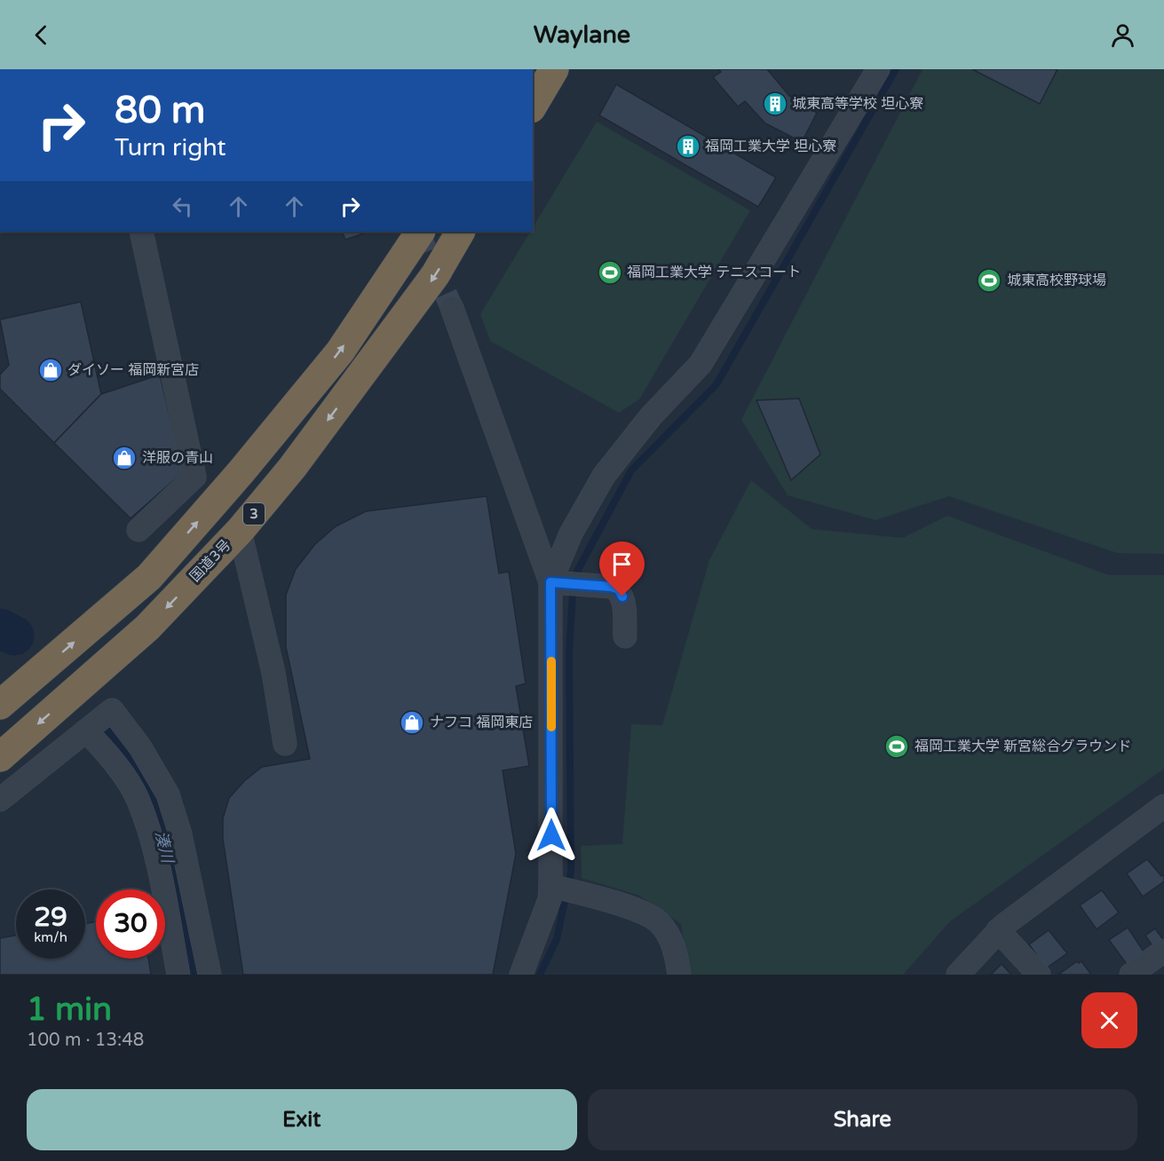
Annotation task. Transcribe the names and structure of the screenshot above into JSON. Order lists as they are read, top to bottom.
{
  "streets": {
    "highway": ["3", "国道3号"]
  },
  "water": ["湊川"],
  "places": {
    "building": ["城東高等学校 坦心寮", "福岡工業大学 坦心寮"],
    "sports": ["福岡工業大学 テニスコート", "城東高校野球場", "福岡工業大学 新宮総合グラウンド"],
    "shop": ["ダイソー 福岡新宮店", "洋服の青山", "ナフコ 福岡東店"]
  },
  "page": {
    "header": "Waylane",
    "turn": ["80 m", "Turn right"],
    "speed": "29 km/h",
    "limit": "30",
    "heading": ["1 min", "100 m · 13:48"],
    "buttons": ["Exit", "Share"]
  }
}
